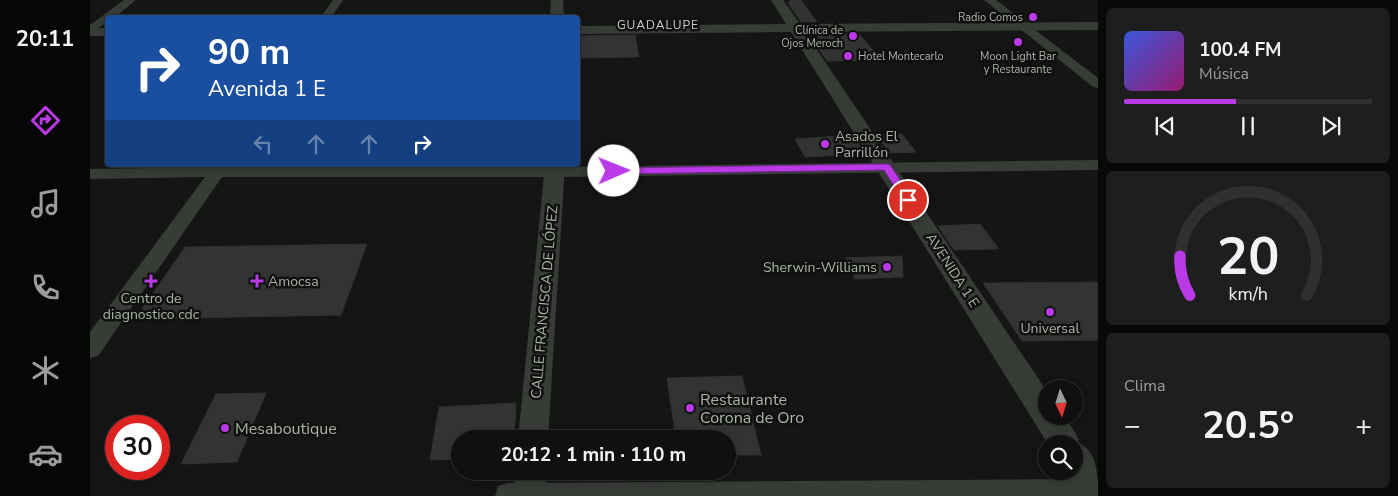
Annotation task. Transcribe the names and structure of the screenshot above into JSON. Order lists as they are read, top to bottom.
{
  "streets": {
    "street": ["AVENIDA 1 E", "CALLE FRANCISCA DE LÓPEZ"]
  },
  "districts": ["GUADALUPE"],
  "places": {
    "other": [
      "Radio Comos",
      "Clínica de Ojos Meroch",
      "Moon Light Bar y Restaurante",
      "Hotel Montecarlo",
      "Asados El Parrillón",
      "Sherwin-Williams",
      "Universal",
      "Restaurante Corona de Oro",
      "Mesaboutique"
    ],
    "health": ["Centro de diagnostico cdc", "Amocsa"]
  },
  "north": "bottom",
  "page": {
    "tabs": "20:11",
    "turn": ["90 m", "Avenida 1 E"],
    "song": ["100.4 FM", "Música"],
    "tile": "Clima",
    "heat": ["−", "20.5°", "+"],
    "limit": "30",
    "trip": "20:12 · 1 min · 110 m",
    "gauge": ["20", "km/h"]
  }
}
